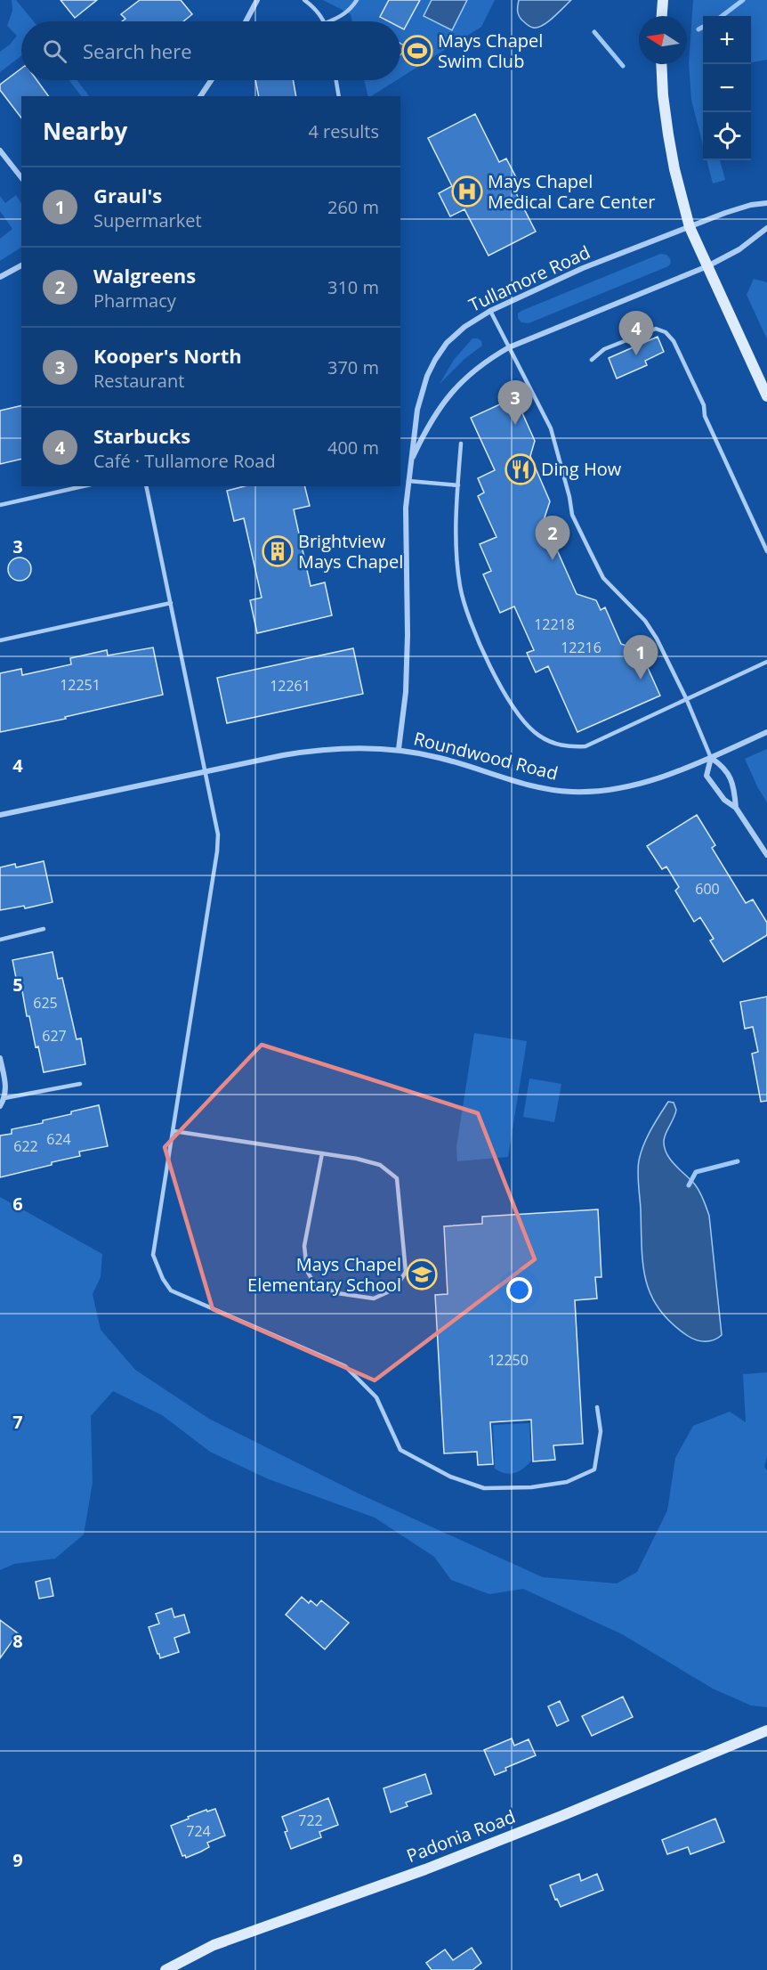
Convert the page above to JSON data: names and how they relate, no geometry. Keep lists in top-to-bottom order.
{
  "streets": {
    "main road": ["Padonia Road"],
    "street": ["Tullamore Road", "Roundwood Road"]
  },
  "crossings": [
    ["Tullamore Road", "Roundwood Road"]
  ],
  "places": {
    "sports": ["Mays Chapel Swim Club"],
    "hospital": ["Mays Chapel Medical Care Center"],
    "restaurant": ["Ding How"],
    "building": ["Brightview Mays Chapel"],
    "school or university": ["Mays Chapel Elementary School"]
  },
  "house_numbers": [
    "12218",
    "12216",
    "12251",
    "12261",
    "600",
    "625",
    "627",
    "624",
    "622",
    "12250",
    "722",
    "724"
  ],
  "north": "left",
  "page": {
    "map_buttons": ["+", "−"],
    "search": "Search here",
    "heading": ["Nearby", "4 results"],
    "list": [
      {
        "mark": "1",
        "name": "Graul's",
        "note": "Supermarket",
        "value": "260 m"
      },
      {
        "mark": "2",
        "name": "Walgreens",
        "note": "Pharmacy",
        "value": "310 m"
      },
      {
        "mark": "3",
        "name": "Kooper's North",
        "note": "Restaurant",
        "value": "370 m"
      },
      {
        "mark": "4",
        "name": "Starbucks",
        "note": "Café · Tullamore Road",
        "value": "400 m"
      }
    ],
    "pins": [
      "4",
      "3",
      "2",
      "1"
    ]
  },
  "grid": {
    "rows": [
      "3",
      "4",
      "5",
      "6",
      "7",
      "8",
      "9"
    ]
  }
}
